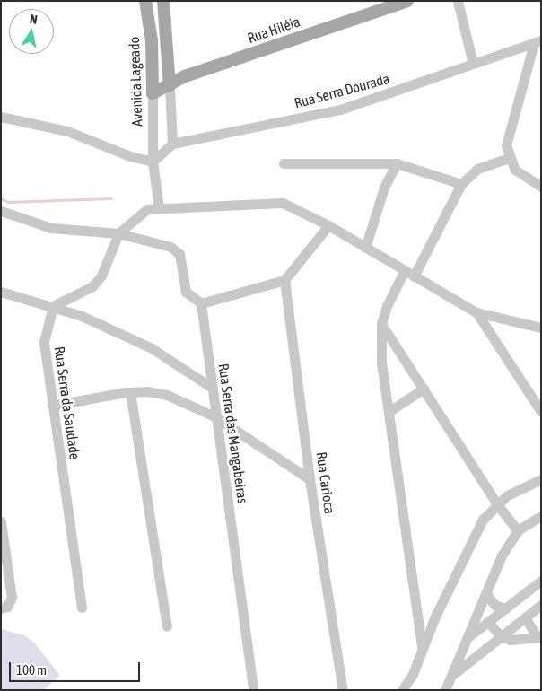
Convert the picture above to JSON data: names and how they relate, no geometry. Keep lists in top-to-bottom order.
{
  "streets": {
    "main road": ["Rua Hiléia", "Avenida Lageado"],
    "street": [
      "Rua Serra Dourada",
      "Rua Serra da Saudade",
      "Rua Serra das Mangabeiras",
      "Rua Carioca"
    ]
  },
  "crossings": [
    ["Rua Hiléia", "Avenida Lageado"]
  ],
  "scale_bar": "100 m",
  "north": "top"
}
